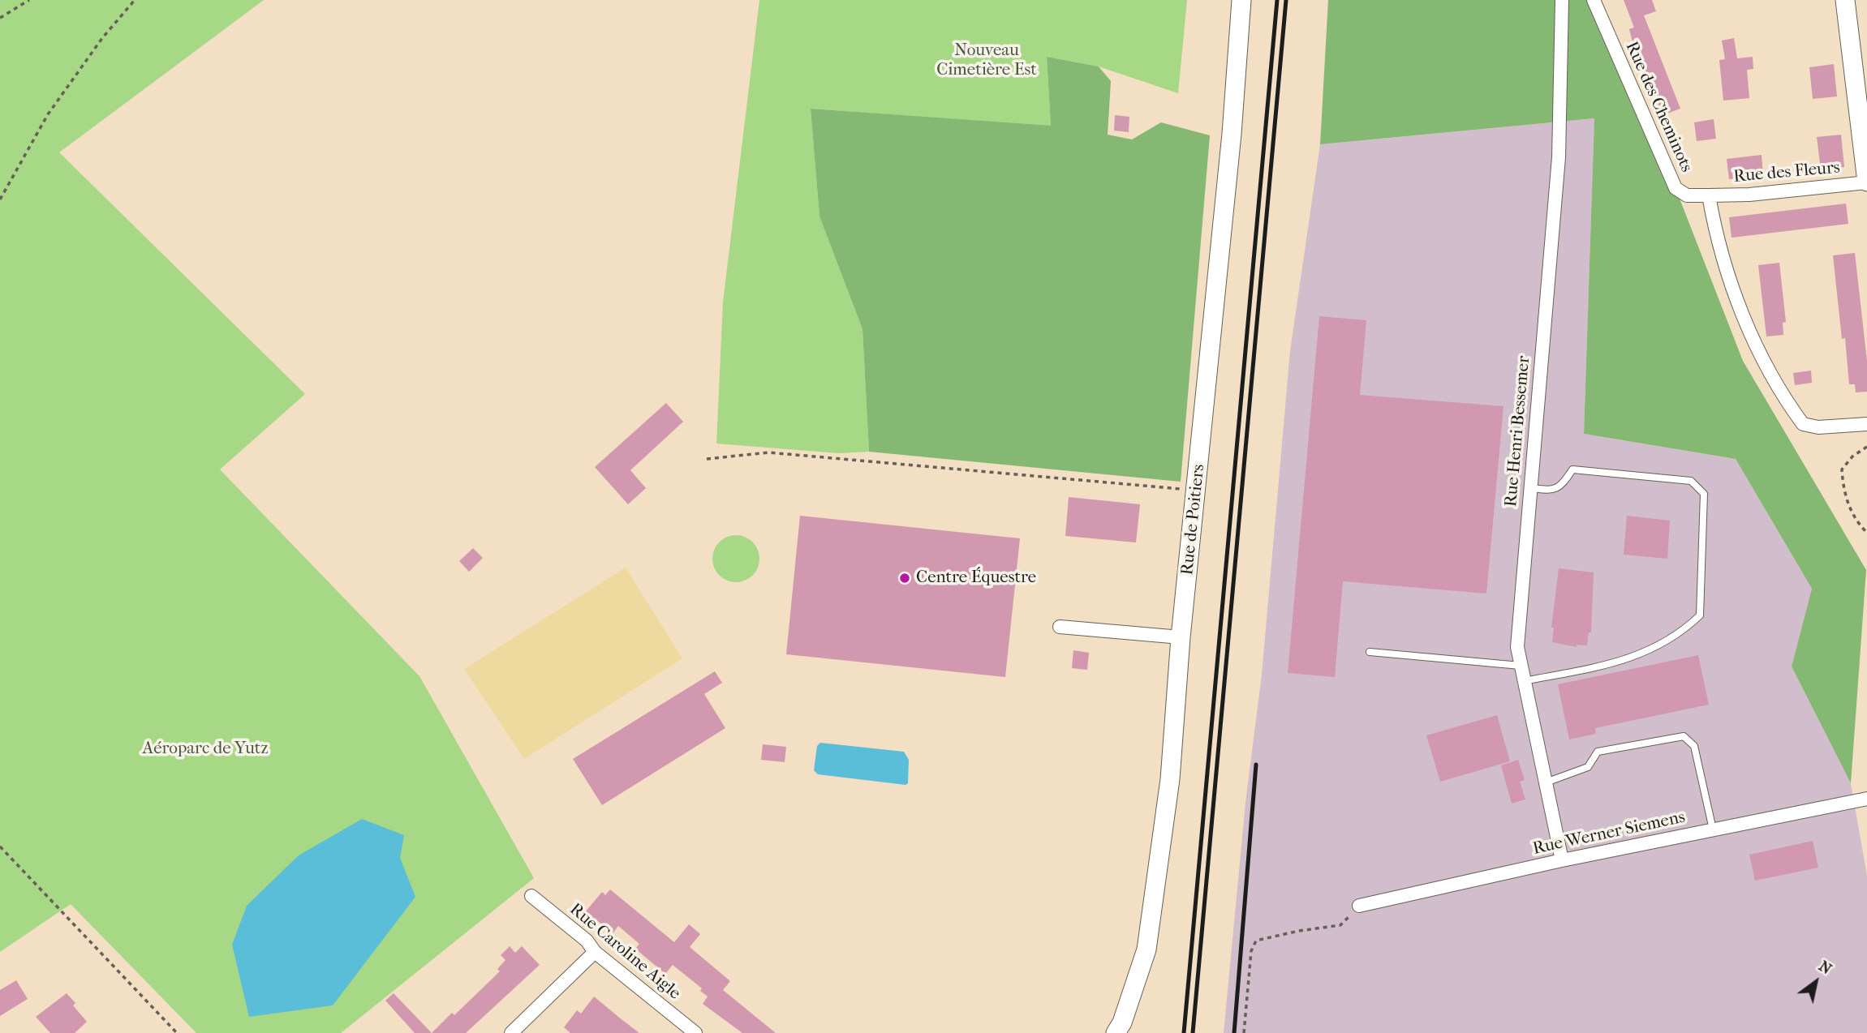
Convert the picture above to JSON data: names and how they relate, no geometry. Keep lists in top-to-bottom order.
{
  "streets": {
    "street": [
      "Rue des Cheminots",
      "Rue des Fleurs",
      "Rue Henri Bessemer",
      "Rue de Poitiers",
      "Rue Werner Siemens",
      "Rue Caroline Aigle"
    ]
  },
  "crossings": [
    ["Rue des Cheminots", "Rue des Fleurs"],
    ["Rue Henri Bessemer", "Rue Werner Siemens"]
  ],
  "parks": ["Nouveau Cimetière Est", "Aéroparc de Yutz"],
  "places": ["Centre Équestre"],
  "north": "top right"
}
